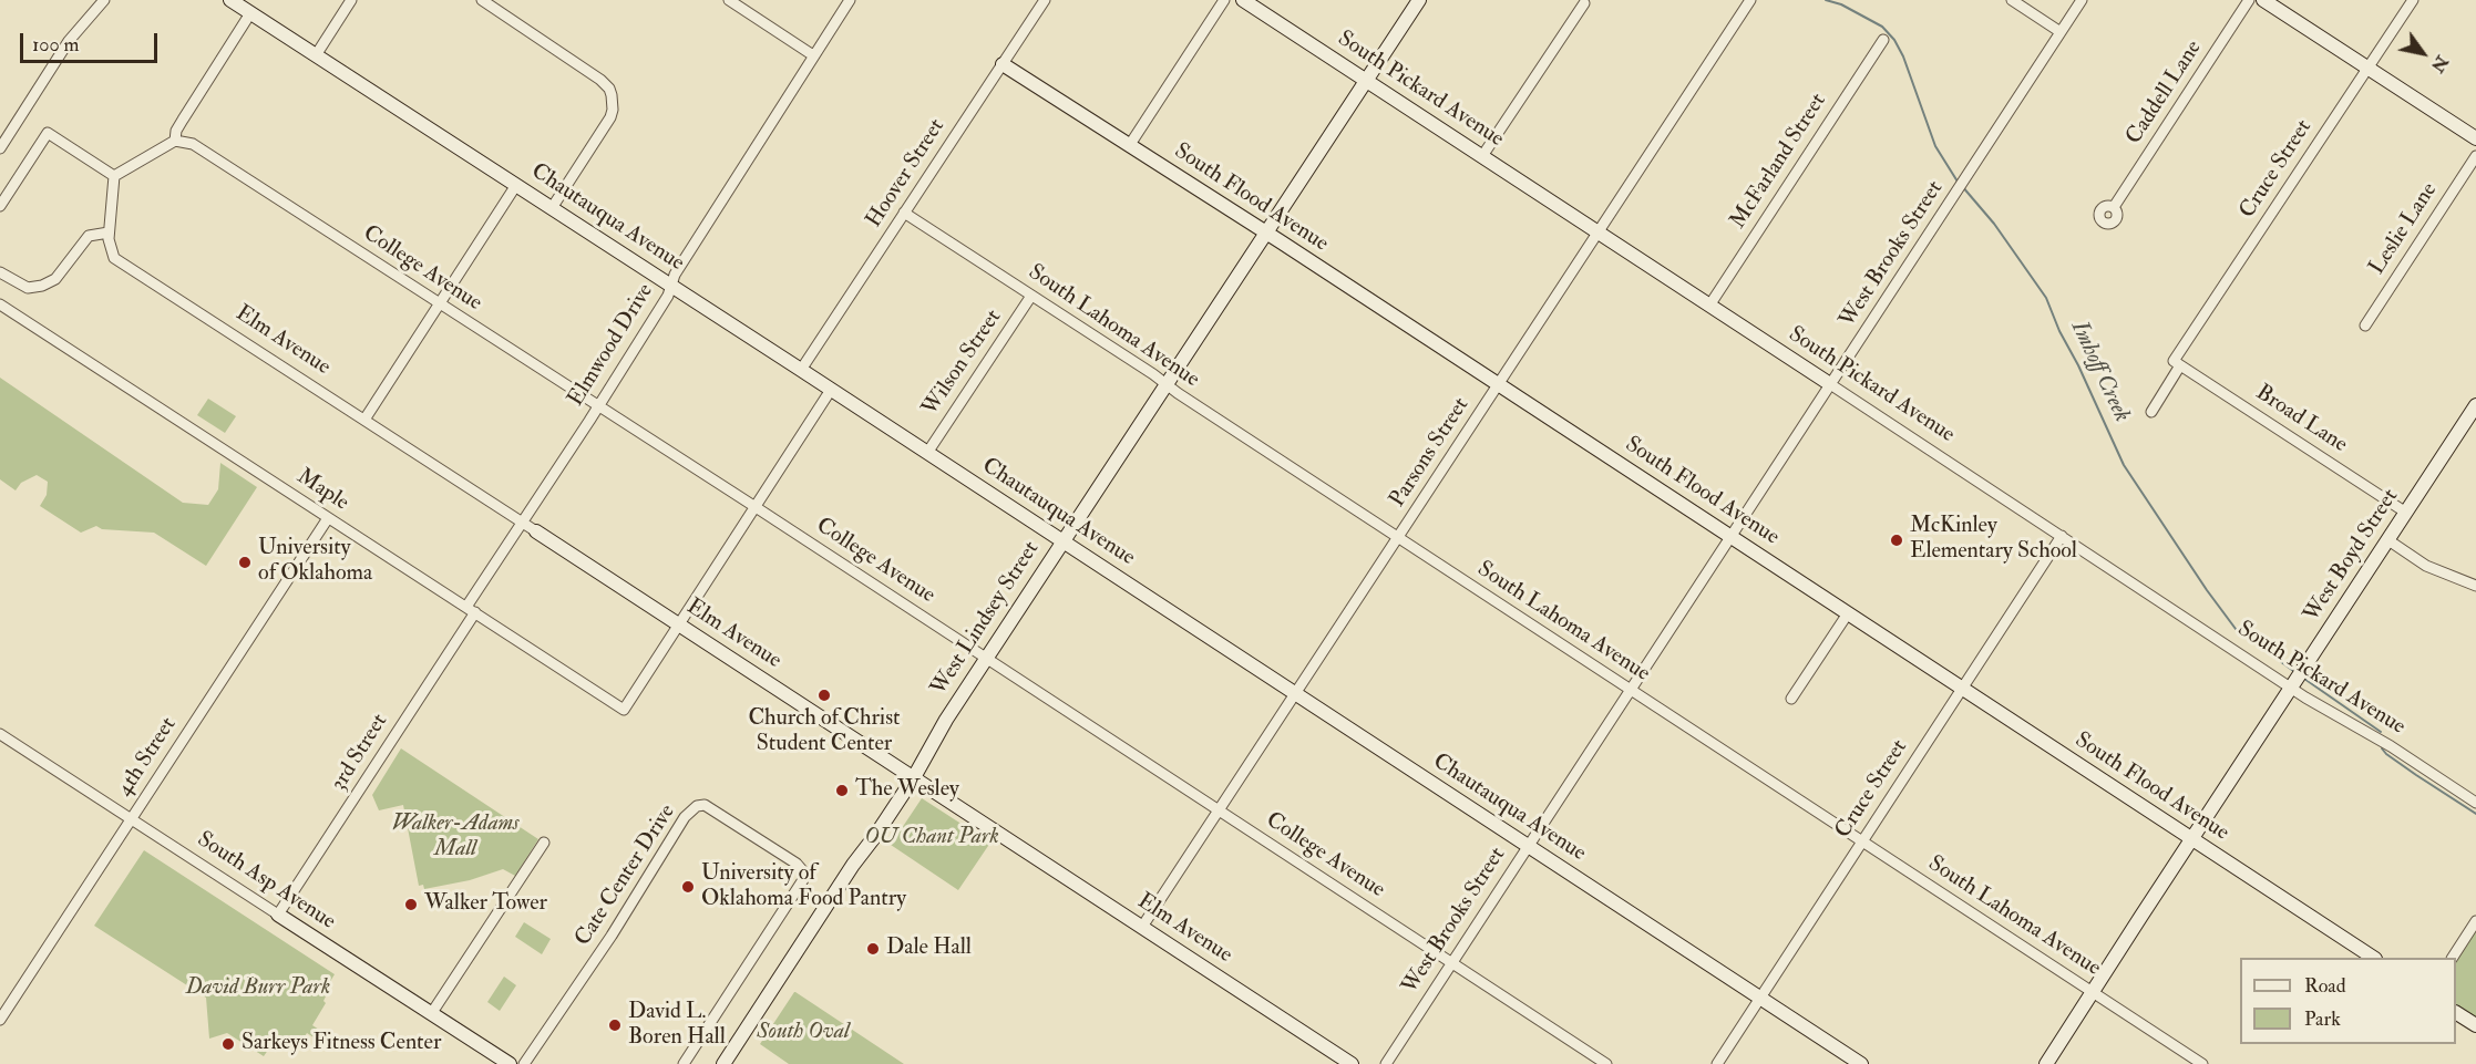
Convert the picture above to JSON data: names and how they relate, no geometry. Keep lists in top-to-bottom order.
{
  "streets": {
    "street": [
      "South Pickard Avenue",
      "Caddell Lane",
      "McFarland Street",
      "Cruce Street",
      "Hoover Street",
      "South Flood Avenue",
      "Chautauqua Avenue",
      "Leslie Lane",
      "West Brooks Street",
      "College Avenue",
      "South Lahoma Avenue",
      "Elm Avenue",
      "Elmwood Drive",
      "Wilson Street",
      "Broad Lane",
      "Parsons Street",
      "Maple",
      "West Boyd Street",
      "West Lindsey Street",
      "3rd Street",
      "4th Street",
      "Cate Center Drive",
      "South Asp Avenue"
    ]
  },
  "crossings": [
    ["South Pickard Avenue", "McFarland Street"],
    ["South Pickard Avenue", "Cruce Street"],
    ["South Pickard Avenue", "West Brooks Street"],
    ["South Pickard Avenue", "Parsons Street"],
    ["South Pickard Avenue", "West Boyd Street"],
    ["South Pickard Avenue", "West Lindsey Street"],
    ["Cruce Street", "South Flood Avenue"],
    ["Cruce Street", "Chautauqua Avenue"],
    ["Cruce Street", "South Lahoma Avenue"],
    ["Cruce Street", "Broad Lane"],
    ["Hoover Street", "South Flood Avenue"],
    ["Hoover Street", "Chautauqua Avenue"],
    ["Hoover Street", "South Lahoma Avenue"],
    ["South Flood Avenue", "West Brooks Street"],
    ["South Flood Avenue", "Parsons Street"],
    ["South Flood Avenue", "West Boyd Street"],
    ["South Flood Avenue", "West Lindsey Street"],
    ["Chautauqua Avenue", "West Brooks Street"],
    ["Chautauqua Avenue", "Elmwood Drive"],
    ["Chautauqua Avenue", "Wilson Street"],
    ["Chautauqua Avenue", "Parsons Street"],
    ["Chautauqua Avenue", "West Lindsey Street"],
    ["West Brooks Street", "College Avenue"],
    ["West Brooks Street", "South Lahoma Avenue"],
    ["College Avenue", "Elmwood Drive"],
    ["College Avenue", "Parsons Street"],
    ["College Avenue", "West Lindsey Street"],
    ["South Lahoma Avenue", "Wilson Street"],
    ["South Lahoma Avenue", "Parsons Street"],
    ["South Lahoma Avenue", "West Boyd Street"],
    ["South Lahoma Avenue", "West Lindsey Street"],
    ["Elm Avenue", "Elmwood Drive"],
    ["Elm Avenue", "Parsons Street"],
    ["Elm Avenue", "Maple"],
    ["Elm Avenue", "West Lindsey Street"],
    ["Elmwood Drive", "3rd Street"],
    ["Broad Lane", "West Boyd Street"],
    ["Maple", "3rd Street"],
    ["Maple", "4th Street"],
    ["3rd Street", "South Asp Avenue"],
    ["4th Street", "South Asp Avenue"]
  ],
  "water": ["Imhoff Creek"],
  "parks": [
    "Walker-Adams Mall",
    "OU Chant Park",
    "David Burr Park",
    "South Oval"
  ],
  "places": [
    "McKinley Elementary School",
    "University of Oklahoma",
    "Church of Christ Student Center",
    "The Wesley",
    "University of Oklahoma Food Pantry",
    "Walker Tower",
    "Dale Hall",
    "David L. Boren Hall",
    "Sarkeys Fitness Center"
  ],
  "legend": ["Road", "Park"],
  "scale_bar": "100 m",
  "north": "bottom right"
}
